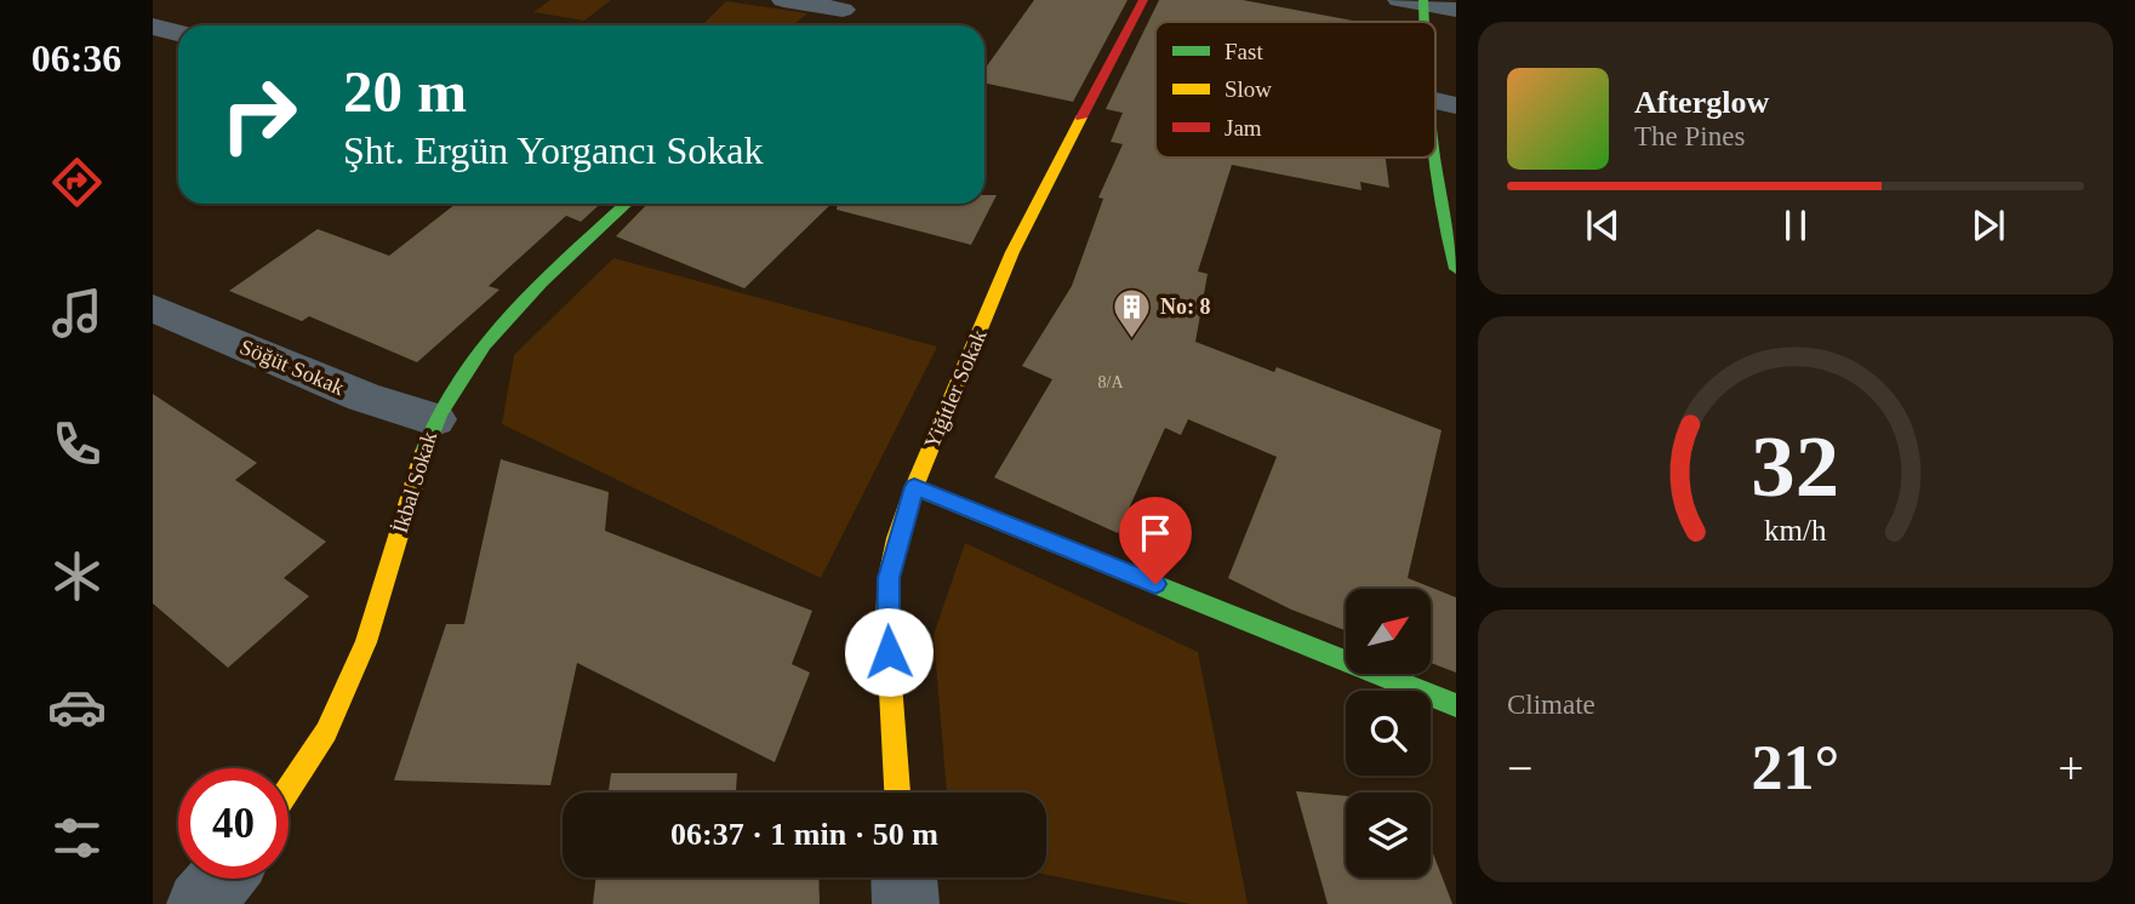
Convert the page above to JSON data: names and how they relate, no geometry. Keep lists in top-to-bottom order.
{
  "streets": {
    "street": ["Söğüt Sokak", "Yiğitler Sokak", "İkbal Sokak"]
  },
  "crossings": [
    ["Söğüt Sokak", "İkbal Sokak"]
  ],
  "places": {
    "building": ["No: 8"]
  },
  "house_numbers": ["8/A"],
  "legend": ["Fast", "Slow", "Jam"],
  "north": "top right",
  "page": {
    "tabs": "06:36",
    "turn": ["20 m", "Şht. Ergün Yorgancı Sokak"],
    "song": ["Afterglow", "The Pines"],
    "tile": "Climate",
    "heat": ["−", "21°", "+"],
    "limit": "40",
    "trip": "06:37 · 1 min · 50 m",
    "gauge": ["32", "km/h"]
  }
}
